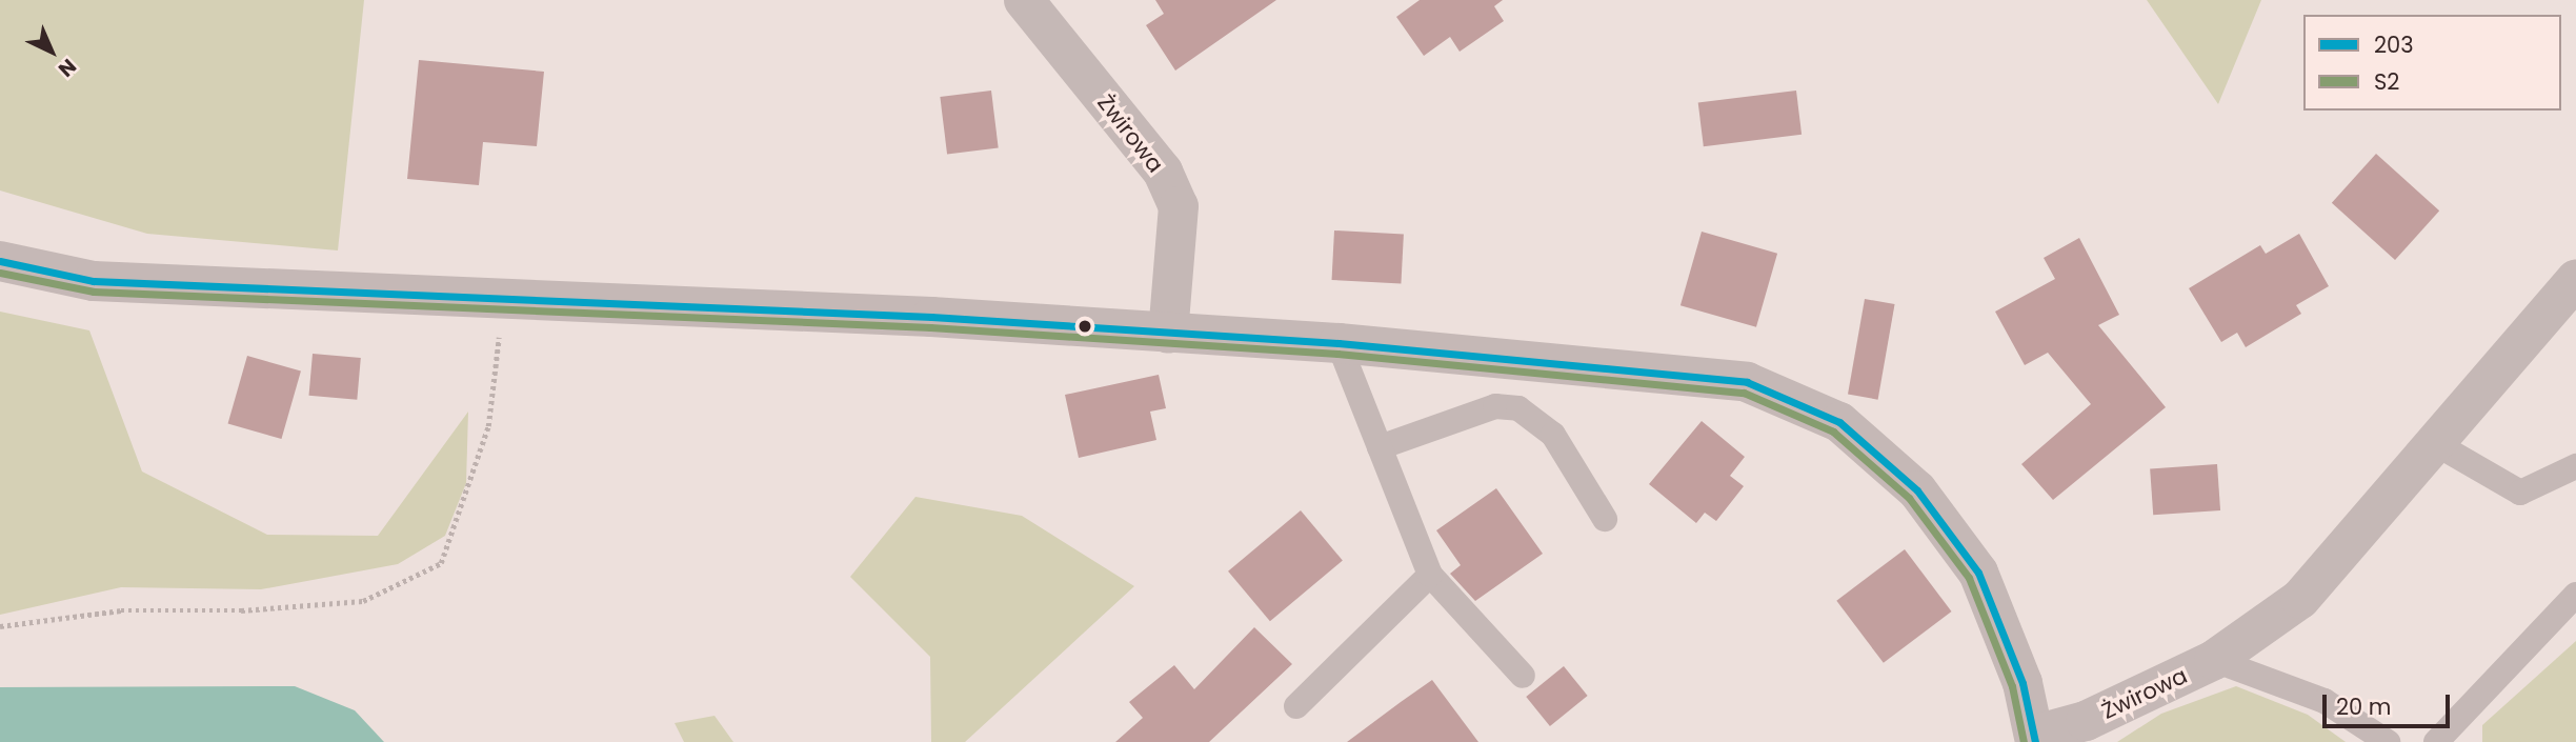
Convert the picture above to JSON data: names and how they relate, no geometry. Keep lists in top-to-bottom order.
{
  "streets": {
    "street": ["Żwirowa"]
  },
  "lines": ["transit line 203", "transit line S2"],
  "legend": ["203", "S2"],
  "scale_bar": "20 m",
  "north": "bottom right"
}
